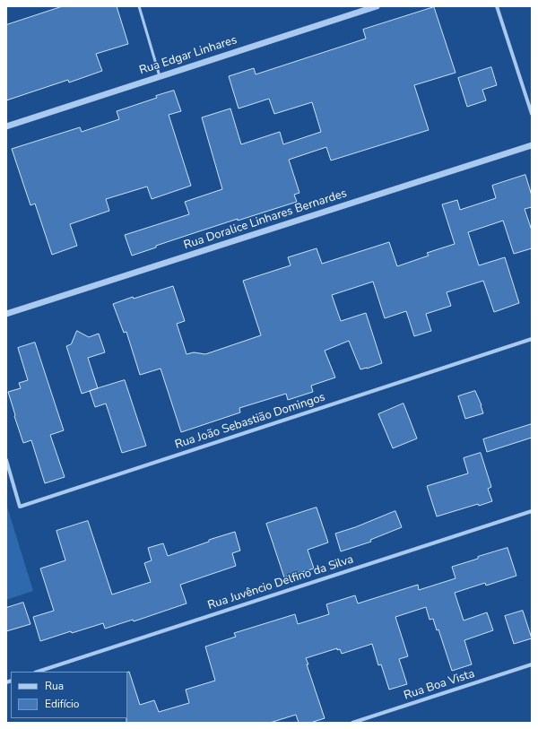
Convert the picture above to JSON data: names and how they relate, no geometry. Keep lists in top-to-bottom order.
{
  "streets": {
    "street": [
      "Rua Edgar Linhares",
      "Rua Doralice Linhares Bernardes",
      "Rua João Sebastião Domingos",
      "Rua Juvêncio Delfino da Silva",
      "Rua Boa Vista"
    ]
  },
  "legend": ["Rua", "Edifício"]
}
